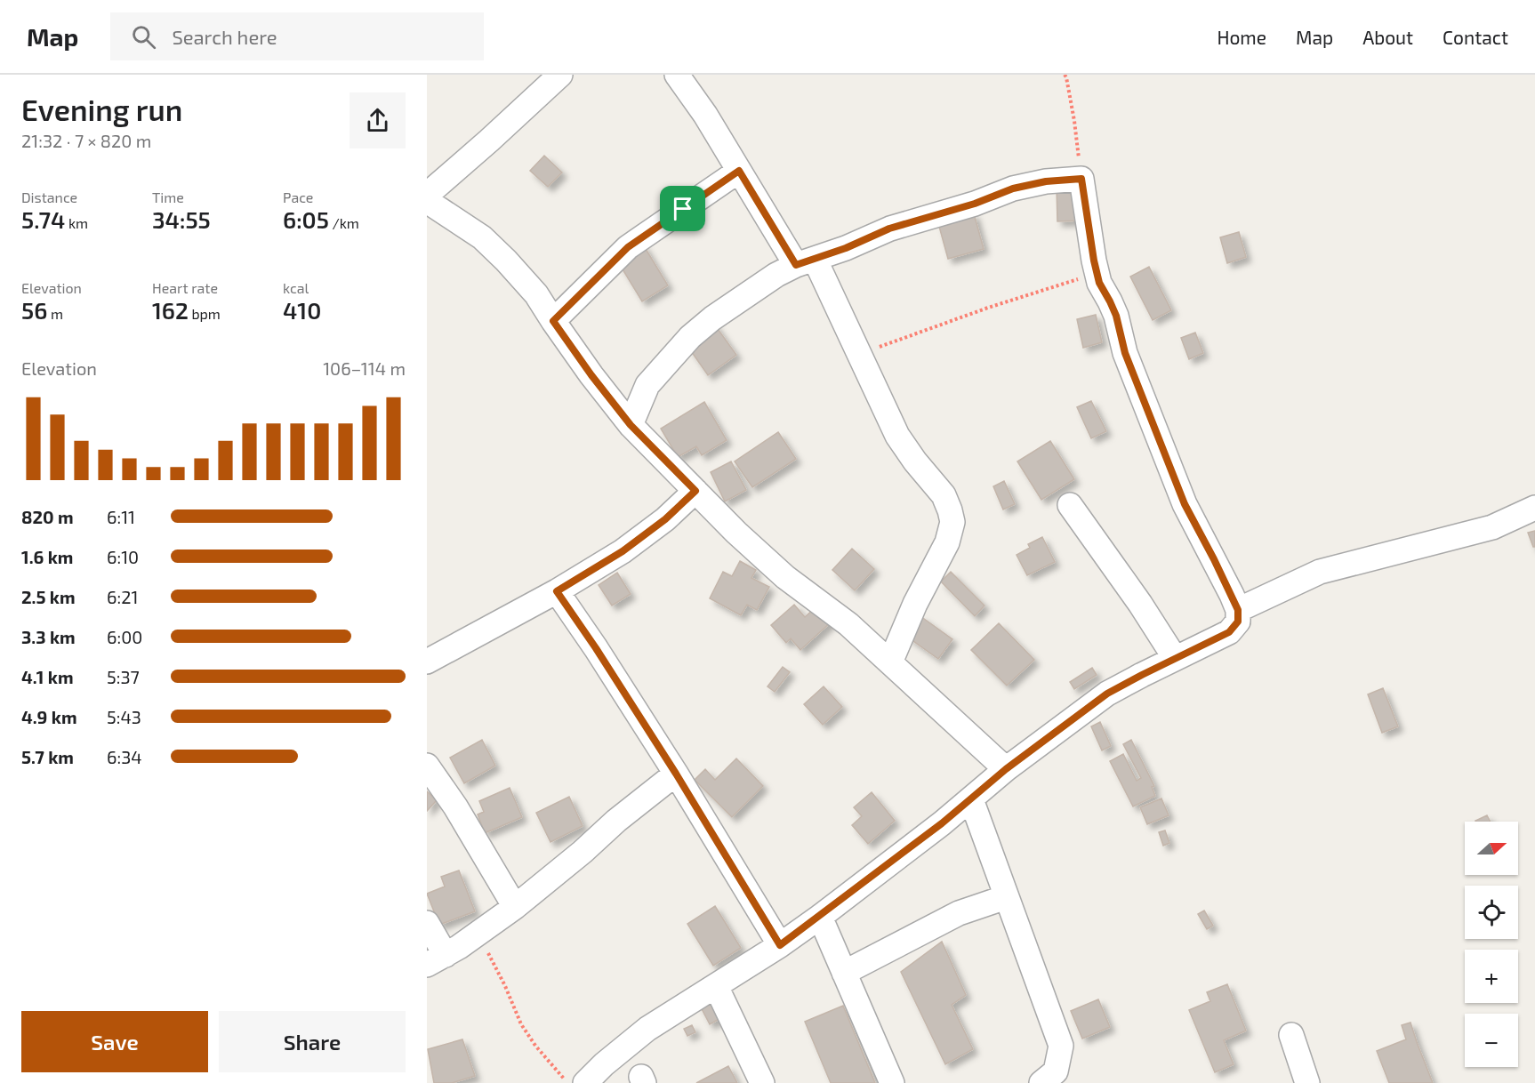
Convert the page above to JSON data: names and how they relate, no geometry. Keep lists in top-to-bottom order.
{
  "north": "right",
  "page": {
    "header": "Map",
    "search": "Search here",
    "nav": [
      "Home",
      "Map",
      "About",
      "Contact"
    ],
    "heading": ["Evening run", "21:32 · 7 × 820 m"],
    "stats": [
      ["Distance", "5.74 km"],
      ["Time", "34:55"],
      ["Pace", "6:05 /km"],
      ["Elevation", "56 m"],
      ["Heart rate", "162 bpm"],
      ["kcal", "410"]
    ],
    "chart": ["Elevation", "106–114 m"],
    "list": [
      {
        "name": "820 m",
        "note": "6:11"
      },
      {
        "name": "1.6 km",
        "note": "6:10"
      },
      {
        "name": "2.5 km",
        "note": "6:21"
      },
      {
        "name": "3.3 km",
        "note": "6:00"
      },
      {
        "name": "4.1 km",
        "note": "5:37"
      },
      {
        "name": "4.9 km",
        "note": "5:43"
      },
      {
        "name": "5.7 km",
        "note": "6:34"
      }
    ],
    "map_buttons": ["+", "−"],
    "buttons": ["Save", "Share"]
  }
}
